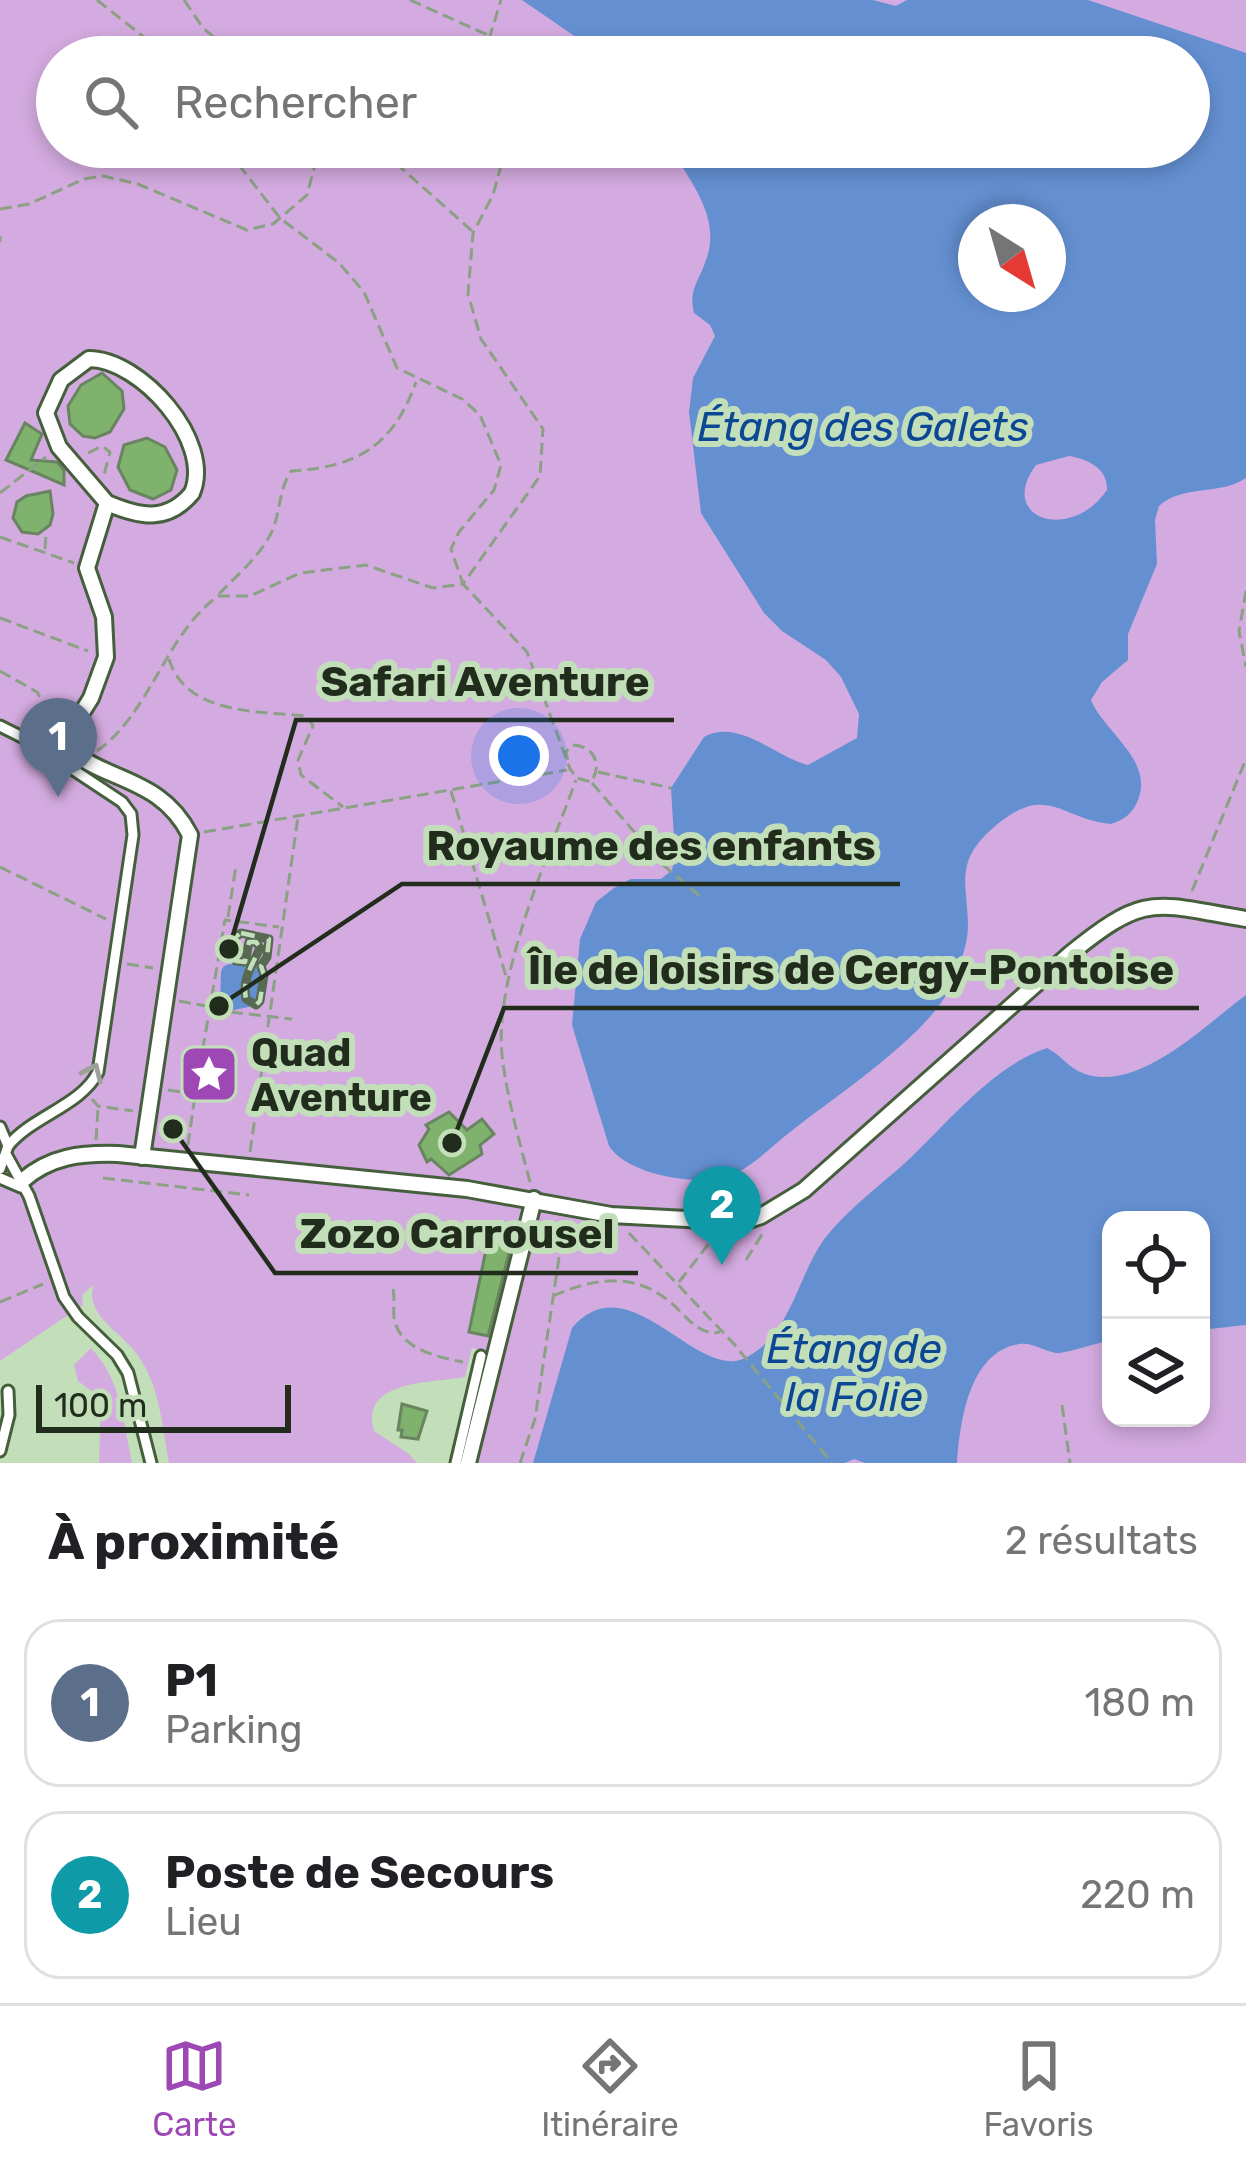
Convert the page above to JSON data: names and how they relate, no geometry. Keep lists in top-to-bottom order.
{
  "water": ["Étang des Galets", "Étang de la Folie"],
  "places": {
    "other": [
      "Safari Aventure",
      "Royaume des enfants",
      "Zozo Carrousel",
      "Île de loisirs de Cergy-Pontoise"
    ],
    "place": ["Quad Aventure"]
  },
  "scale_bar": "100 m",
  "north": "bottom right",
  "page": {
    "search": "Rechercher",
    "pins": ["1", "2"],
    "scale": "100 m",
    "heading": ["À proximité", "2 résultats"],
    "list": [
      {
        "mark": "1",
        "name": "P1",
        "note": "Parking",
        "value": "180 m"
      },
      {
        "mark": "2",
        "name": "Poste de Secours",
        "note": "Lieu",
        "value": "220 m"
      }
    ],
    "nav": ["Carte", "Itinéraire", "Favoris"]
  }
}
